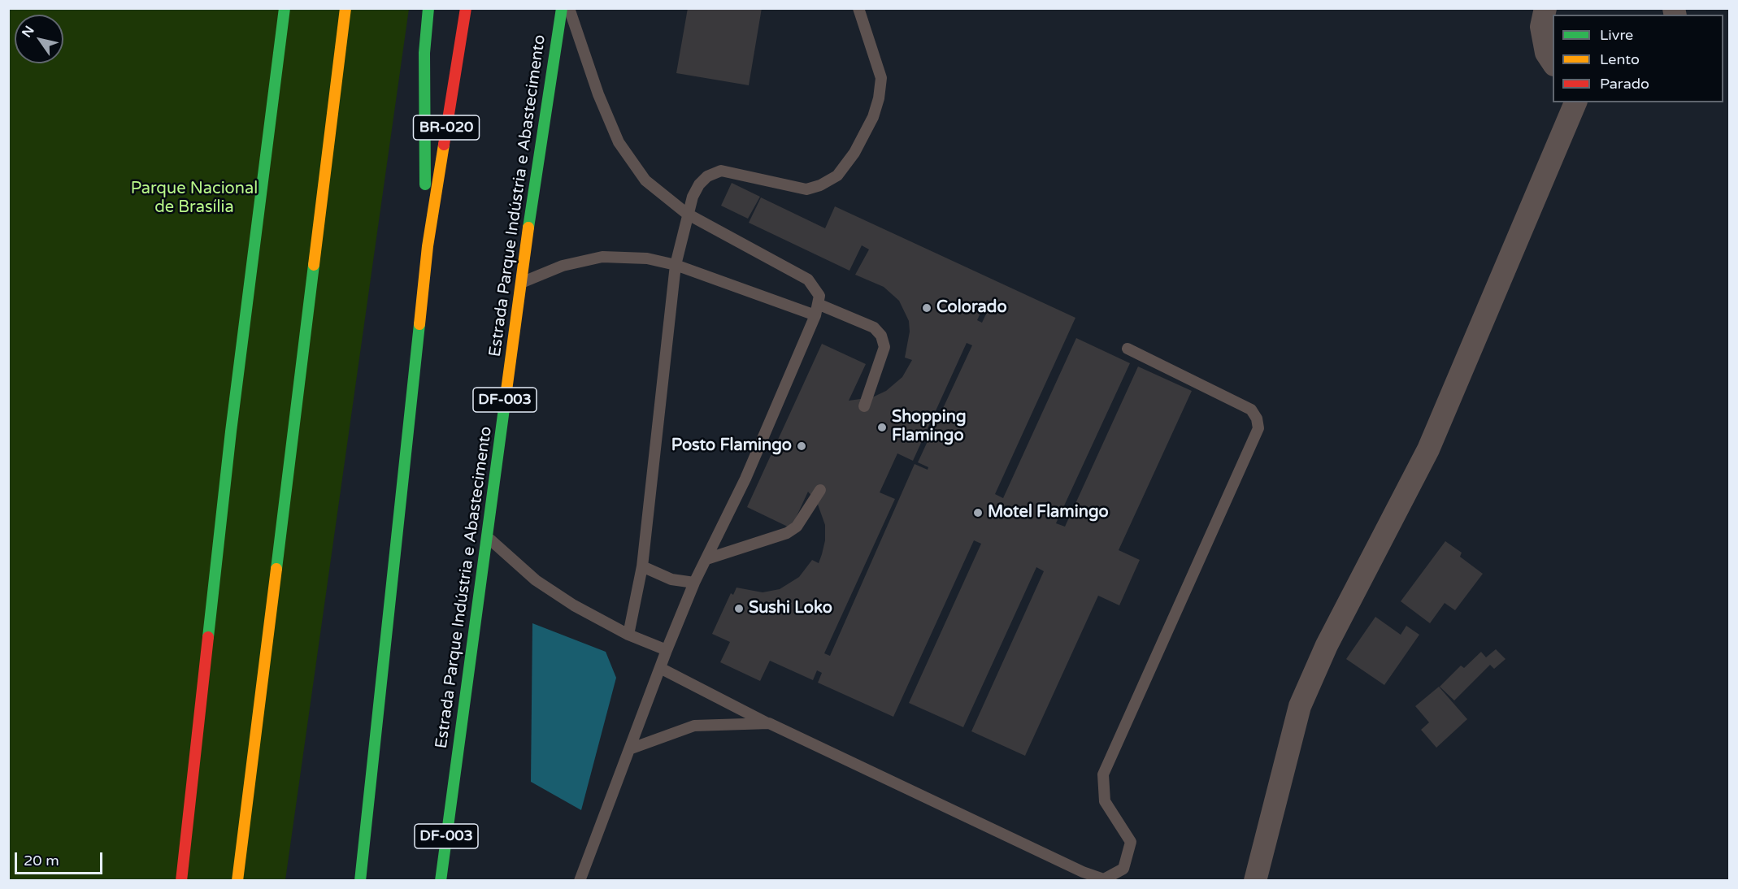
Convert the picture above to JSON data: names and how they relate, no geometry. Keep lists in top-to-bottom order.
{
  "streets": {
    "main road": ["BR-020", "Estrada Parque Indústria e Abastecimento", "DF-003"]
  },
  "parks": ["Parque Nacional de Brasília"],
  "places": [
    "Colorado",
    "Shopping Flamingo",
    "Posto Flamingo",
    "Motel Flamingo",
    "Sushi Loko"
  ],
  "legend": ["Livre", "Lento", "Parado"],
  "scale_bar": "20 m",
  "north": "top left"
}
